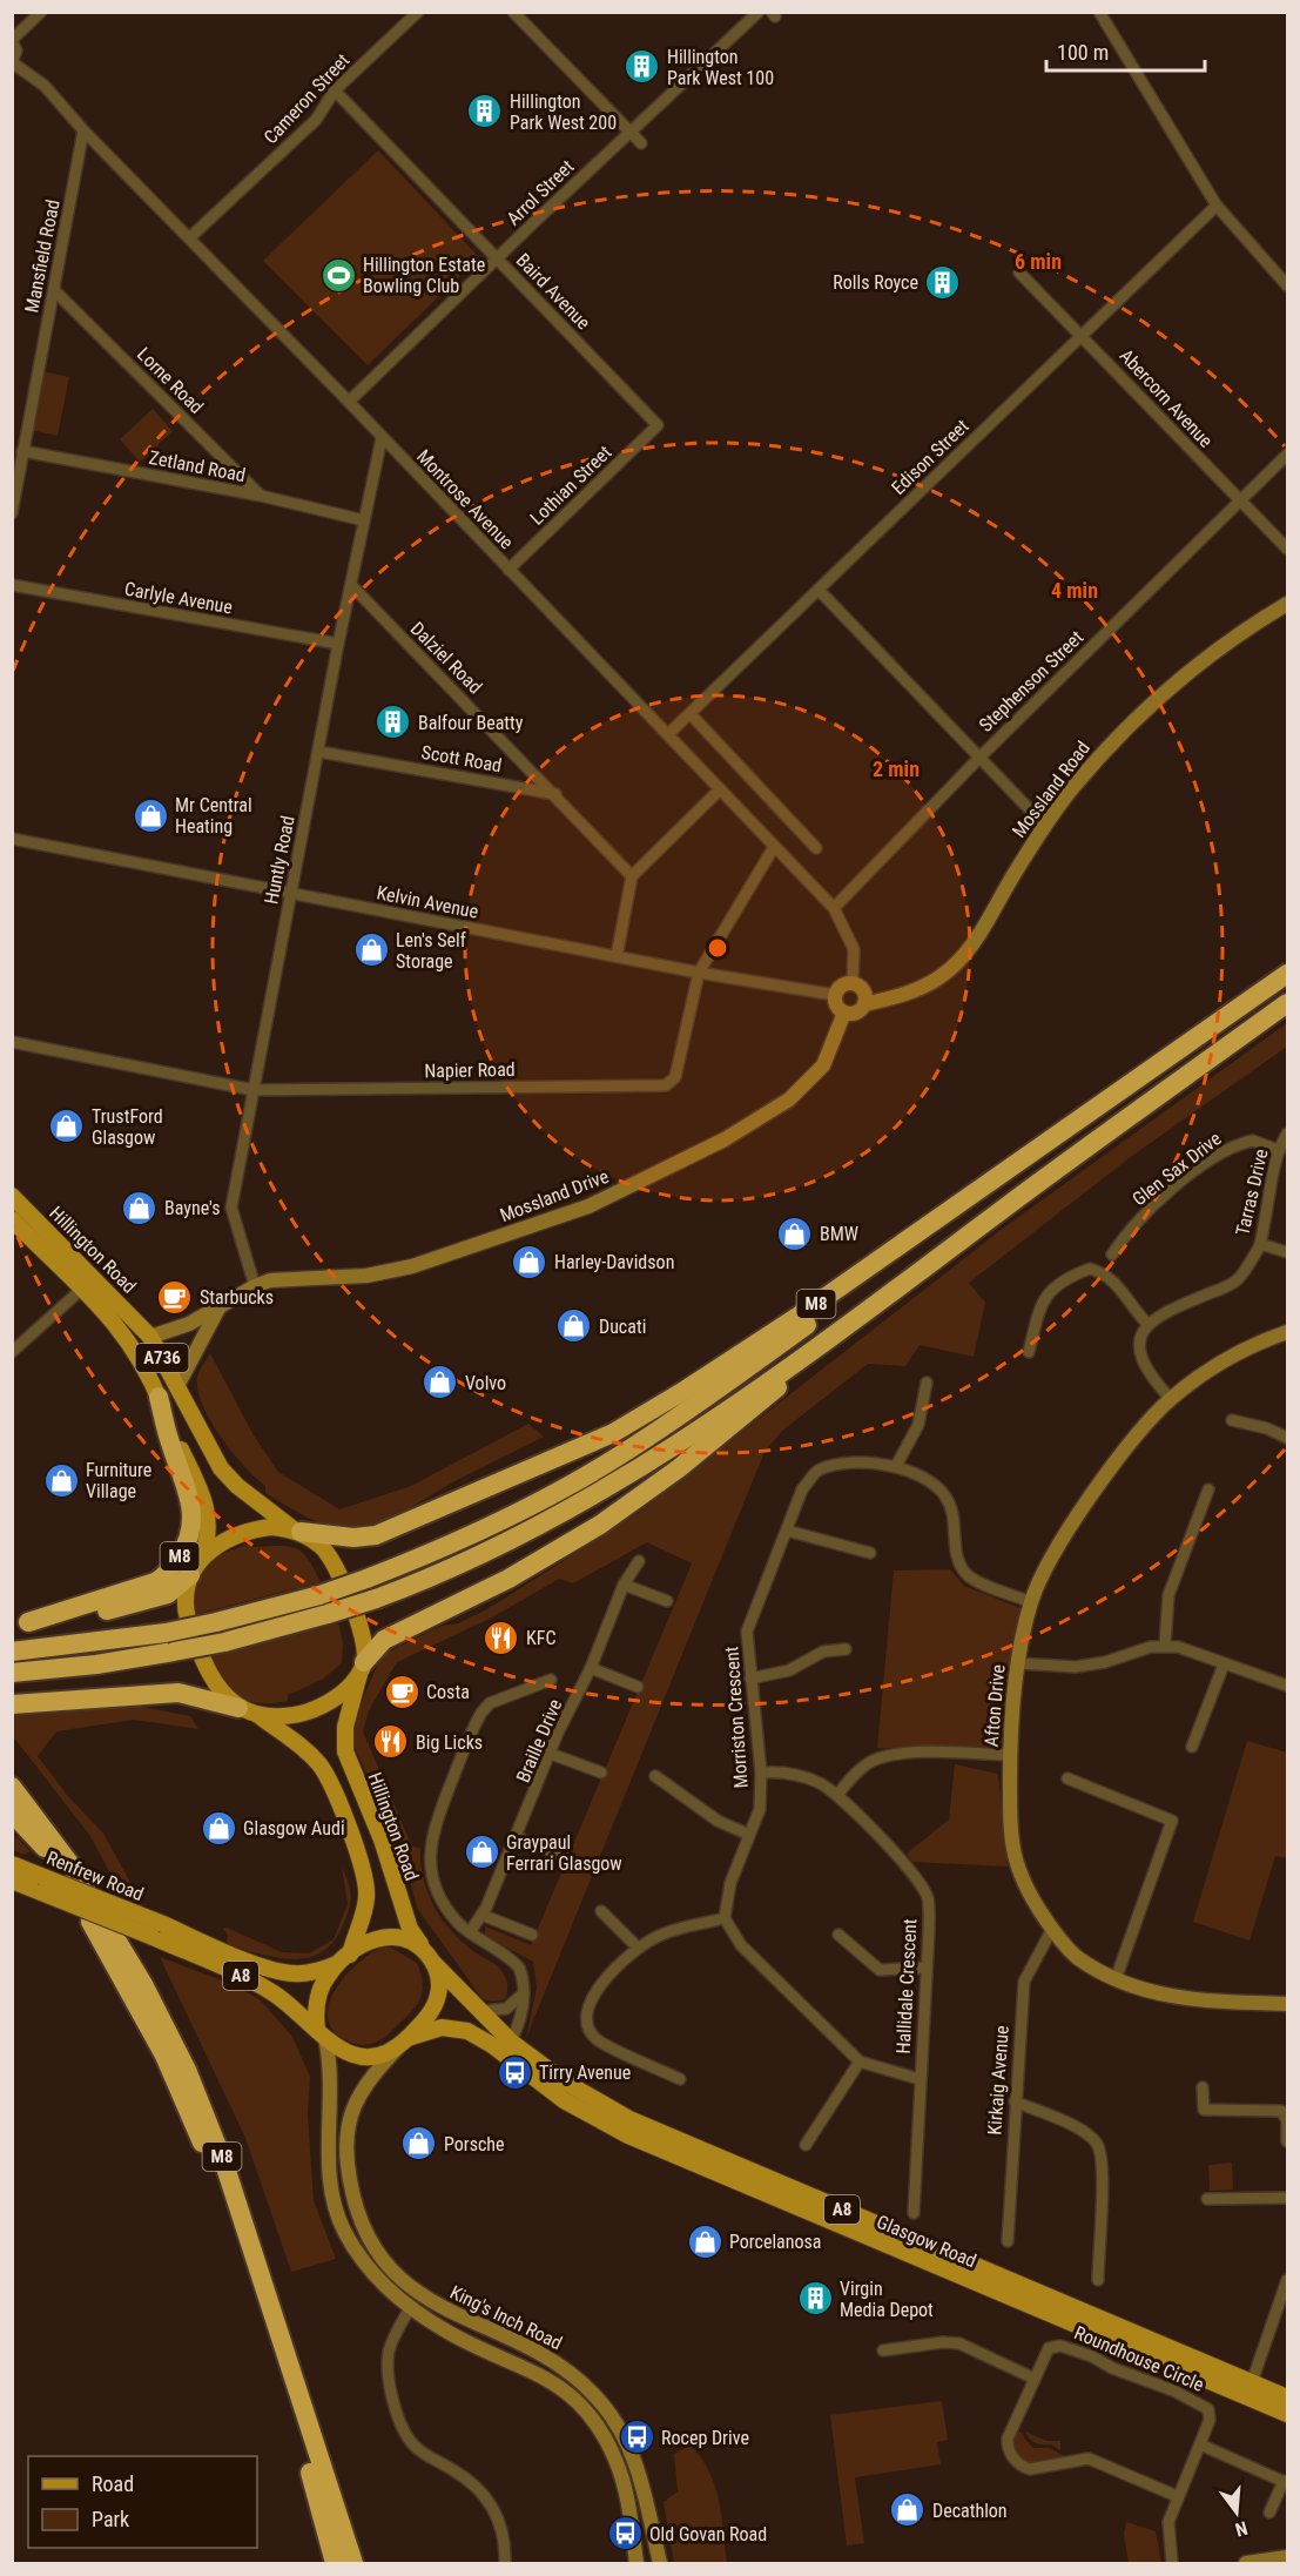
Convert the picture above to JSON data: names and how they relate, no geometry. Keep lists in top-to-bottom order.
{
  "streets": {
    "highway": ["M8"],
    "main road": [
      "Hillington Road",
      "A736",
      "Renfrew Road",
      "A8",
      "Glasgow Road"
    ],
    "street": [
      "Cameron Street",
      "Arrol Street",
      "Mansfield Road",
      "Baird Avenue",
      "Lorne Road",
      "Abercorn Avenue",
      "Edison Street",
      "Zetland Road",
      "Lothian Street",
      "Montrose Avenue",
      "Carlyle Avenue",
      "Dalziel Road",
      "Stephenson Street",
      "Scott Road",
      "Mossland Road",
      "Huntly Road",
      "Kelvin Avenue",
      "Napier Road",
      "Glen Sax Drive",
      "Tarras Drive",
      "Mossland Drive",
      "Afton Drive",
      "Morriston Crescent",
      "Braille Drive",
      "Hallidale Crescent",
      "Kirkaig Avenue",
      "King's Inch Road",
      "Roundhouse Circle"
    ]
  },
  "crossings": [
    ["Cameron Street", "Baird Avenue"],
    ["Cameron Street", "Montrose Avenue"],
    ["Arrol Street", "Baird Avenue"],
    ["Arrol Street", "Montrose Avenue"],
    ["Mansfield Road", "Lorne Road"],
    ["Mansfield Road", "Zetland Road"],
    ["Mansfield Road", "Montrose Avenue"],
    ["Baird Avenue", "Lothian Street"],
    ["Lorne Road", "Zetland Road"],
    ["Abercorn Avenue", "Edison Street"],
    ["Abercorn Avenue", "Stephenson Street"],
    ["Edison Street", "Montrose Avenue"],
    ["Zetland Road", "Huntly Road"],
    ["Lothian Street", "Montrose Avenue"],
    ["Montrose Avenue", "Stephenson Street"],
    ["Montrose Avenue", "Mossland Road"],
    ["Montrose Avenue", "Huntly Road"],
    ["Montrose Avenue", "Kelvin Avenue"],
    ["Montrose Avenue", "Napier Road"],
    ["Montrose Avenue", "Mossland Drive"],
    ["Carlyle Avenue", "Huntly Road"],
    ["Dalziel Road", "Scott Road"],
    ["Dalziel Road", "Huntly Road"],
    ["Scott Road", "Huntly Road"],
    ["Mossland Road", "Kelvin Avenue"],
    ["Mossland Road", "Mossland Drive"],
    ["Huntly Road", "Kelvin Avenue"],
    ["Huntly Road", "Napier Road"],
    ["Huntly Road", "Mossland Drive"],
    ["Kelvin Avenue", "Napier Road"],
    ["Kelvin Avenue", "Mossland Drive"],
    ["Glen Sax Drive", "Tarras Drive"],
    ["Mossland Drive", "Hillington Road"],
    ["Hillington Road", "M8"],
    ["Hillington Road", "A736"],
    ["Hillington Road", "Renfrew Road"],
    ["Hillington Road", "Glasgow Road"],
    ["Hillington Road", "King's Inch Road"],
    ["M8", "A736"],
    ["A736", "Renfrew Road"],
    ["A736", "Glasgow Road"],
    ["A736", "King's Inch Road"],
    ["Afton Drive", "Morriston Crescent"],
    ["Afton Drive", "Kirkaig Avenue"],
    ["Morriston Crescent", "Hallidale Crescent"],
    ["Renfrew Road", "Glasgow Road"],
    ["Renfrew Road", "King's Inch Road"],
    ["Glasgow Road", "King's Inch Road"]
  ],
  "places": {
    "building": [
      "Hillington Park West 100",
      "Hillington Park West 200",
      "Rolls Royce",
      "Balfour Beatty",
      "Virgin Media Depot"
    ],
    "sports": ["Hillington Estate Bowling Club"],
    "shop": [
      "Mr Central Heating",
      "Len's Self Storage",
      "TrustFord Glasgow",
      "Bayne's",
      "BMW",
      "Harley-Davidson",
      "Ducati",
      "Volvo",
      "Furniture Village",
      "Glasgow Audi",
      "Graypaul Ferrari Glasgow",
      "Porsche",
      "Porcelanosa",
      "Decathlon"
    ],
    "cafe": ["Starbucks", "Costa"],
    "restaurant": ["KFC", "Big Licks"],
    "bus stop": ["Tirry Avenue", "Rocep Drive", "Old Govan Road"]
  },
  "legend": ["Road", "Park"],
  "scale_bar": "100 m",
  "north": "bottom",
  "rings": ["6 min", "4 min", "2 min"]
}
